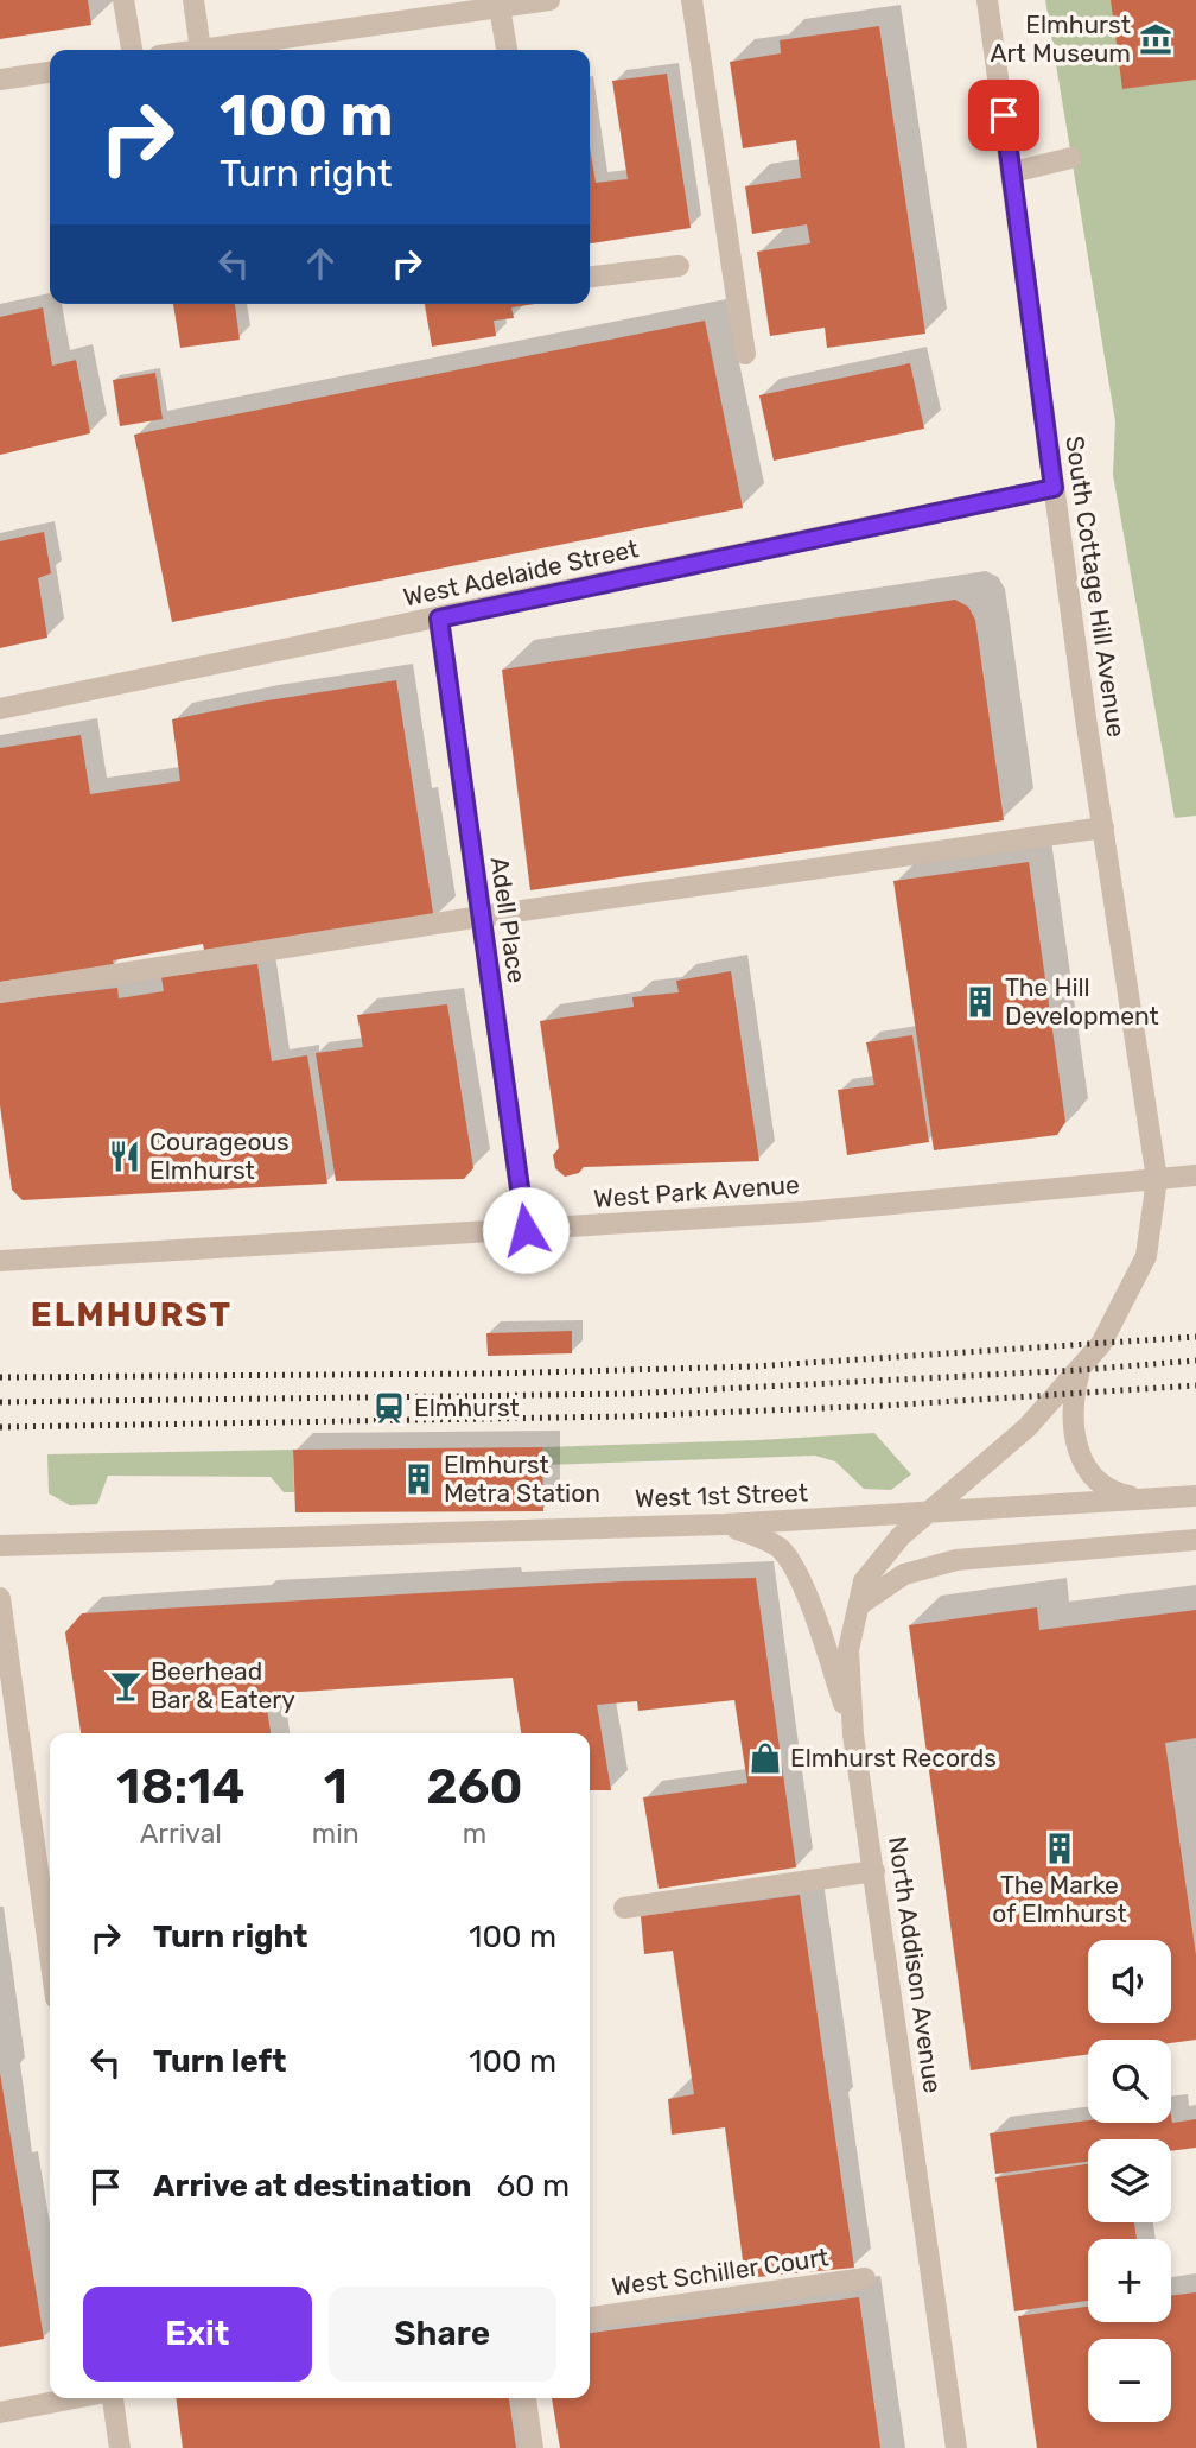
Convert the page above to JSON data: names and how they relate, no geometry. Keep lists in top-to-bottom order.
{
  "streets": {
    "street": [
      "West Adelaide Street",
      "South Cottage Hill Avenue",
      "Adell Place",
      "West Park Avenue",
      "West 1st Street",
      "North Addison Avenue",
      "West Schiller Court"
    ]
  },
  "crossings": [
    ["West Adelaide Street", "South Cottage Hill Avenue"],
    ["West Adelaide Street", "Adell Place"],
    ["South Cottage Hill Avenue", "West Park Avenue"],
    ["South Cottage Hill Avenue", "North Addison Avenue"],
    ["Adell Place", "West Park Avenue"],
    ["West 1st Street", "North Addison Avenue"]
  ],
  "districts": ["ELMHURST"],
  "places": {
    "museum": ["Elmhurst Art Museum"],
    "building": ["The Hill Development", "Elmhurst Metra Station", "The Marke of Elmhurst"],
    "restaurant": ["Courageous Elmhurst"],
    "station": ["Elmhurst"],
    "bar": ["Beerhead Bar & Eatery"],
    "shop": ["Elmhurst Records"]
  },
  "page": {
    "turn": ["100 m", "Turn right"],
    "eta": [
      "18:14",
      "Arrival",
      "1",
      "min",
      "260",
      "m"
    ],
    "list": [
      {
        "name": "Turn right",
        "value": "100 m"
      },
      {
        "name": "Turn left",
        "value": "100 m"
      },
      {
        "name": "Arrive at destination",
        "value": "60 m"
      }
    ],
    "map_buttons": ["+", "−"],
    "buttons": ["Exit", "Share"]
  }
}
